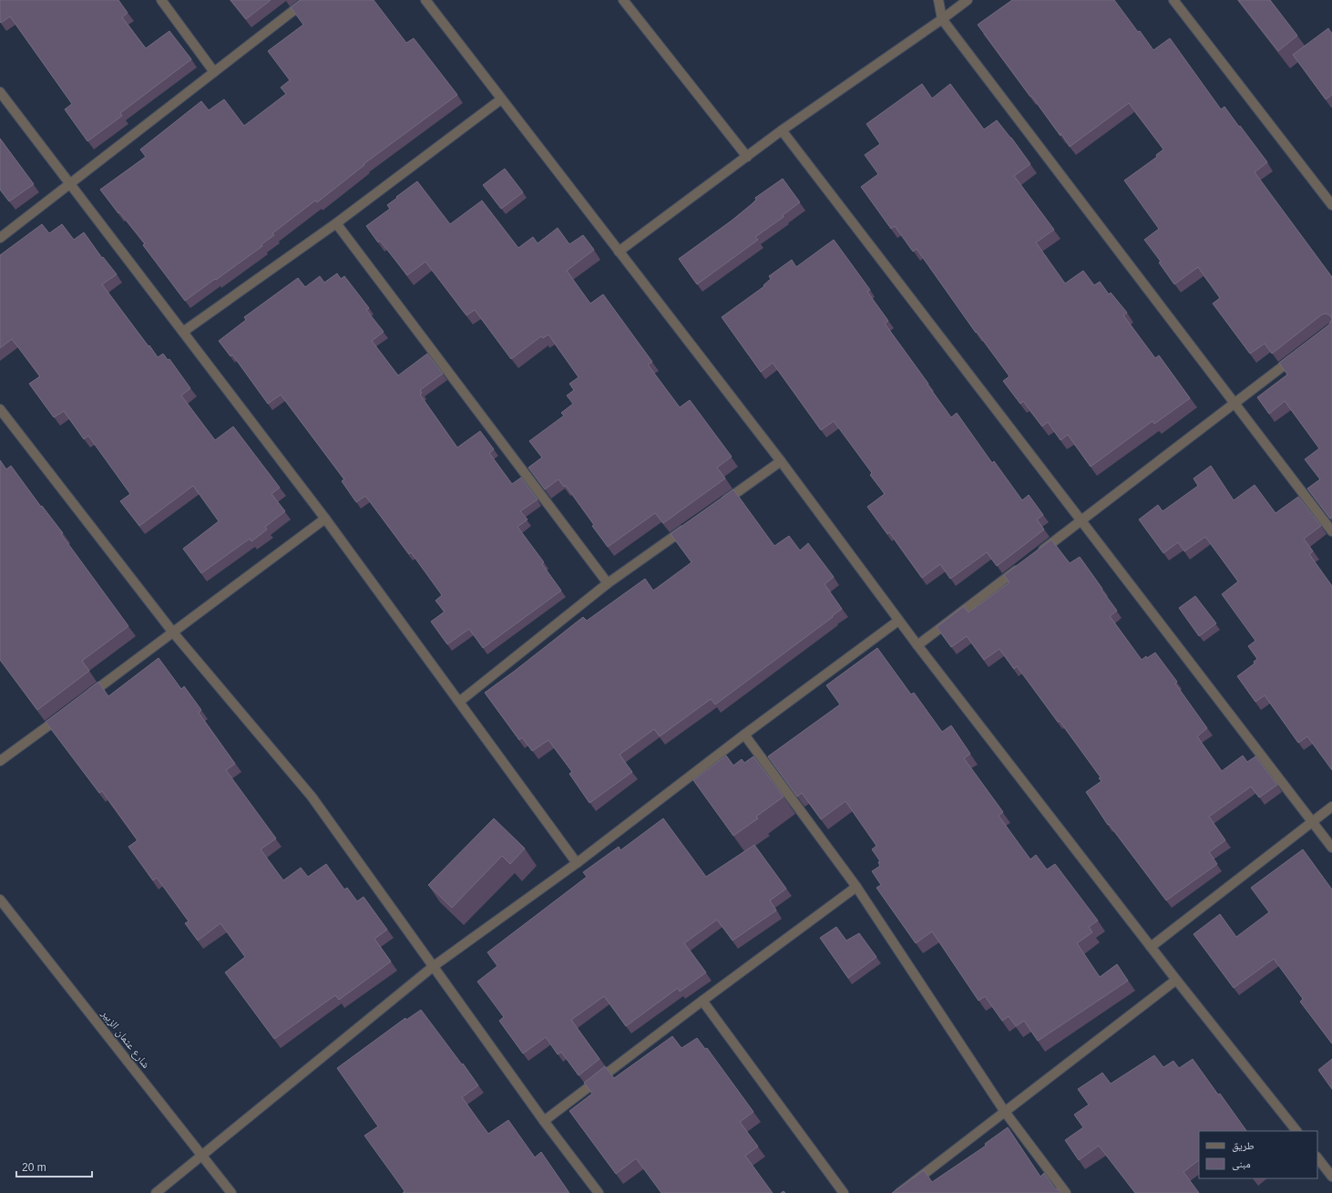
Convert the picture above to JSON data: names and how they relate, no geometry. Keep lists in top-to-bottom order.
{
  "streets": {
    "street": ["شارع عثمان الزبير"]
  },
  "legend": ["طريق", "مبنى"],
  "scale_bar": "20 m"
}
